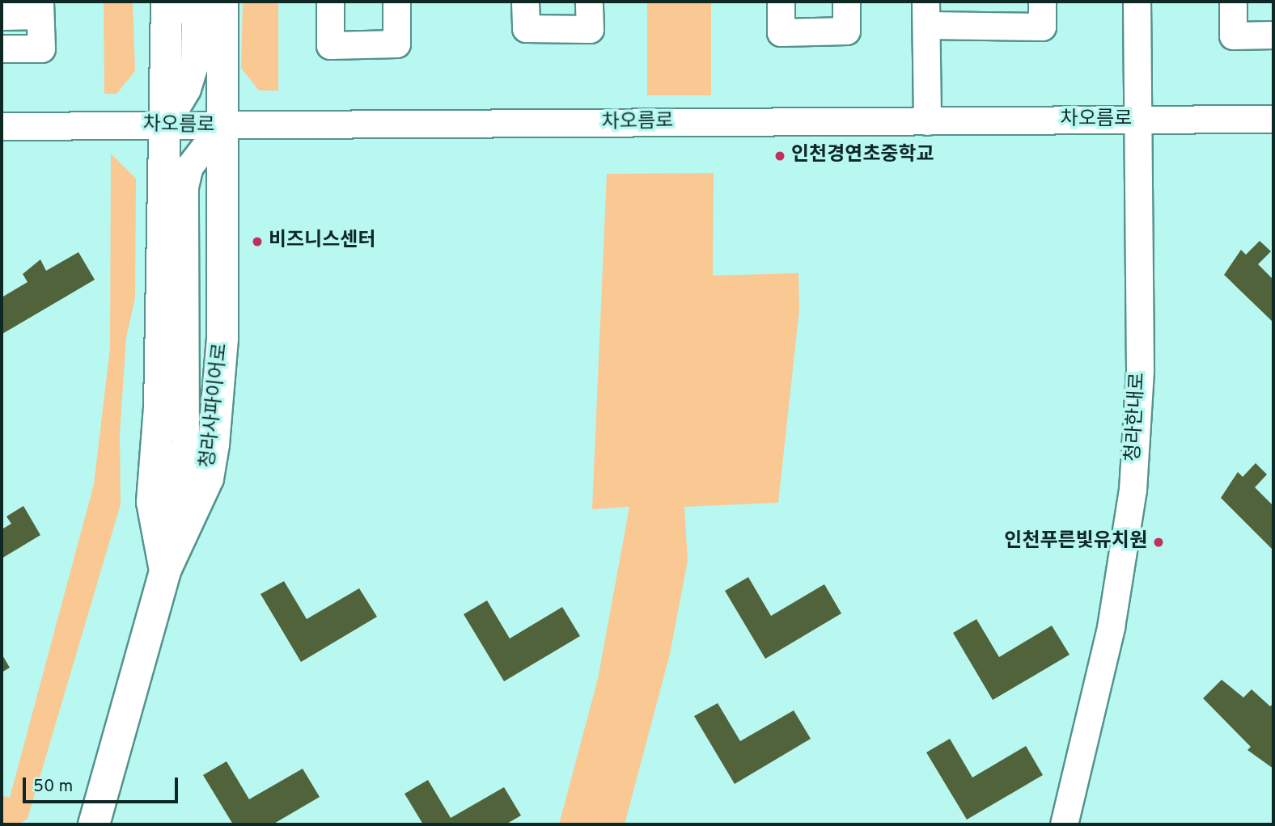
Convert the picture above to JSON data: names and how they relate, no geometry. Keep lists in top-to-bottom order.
{
  "streets": {
    "main road": ["청라사파이어로"],
    "street": ["차오름로", "청라한내로"]
  },
  "crossings": [
    ["차오름로", "청라사파이어로"],
    ["차오름로", "청라한내로"]
  ],
  "places": ["인천경연초중학교", "비즈니스센터", "인천푸른빛유치원"],
  "scale_bar": "50 m"
}
